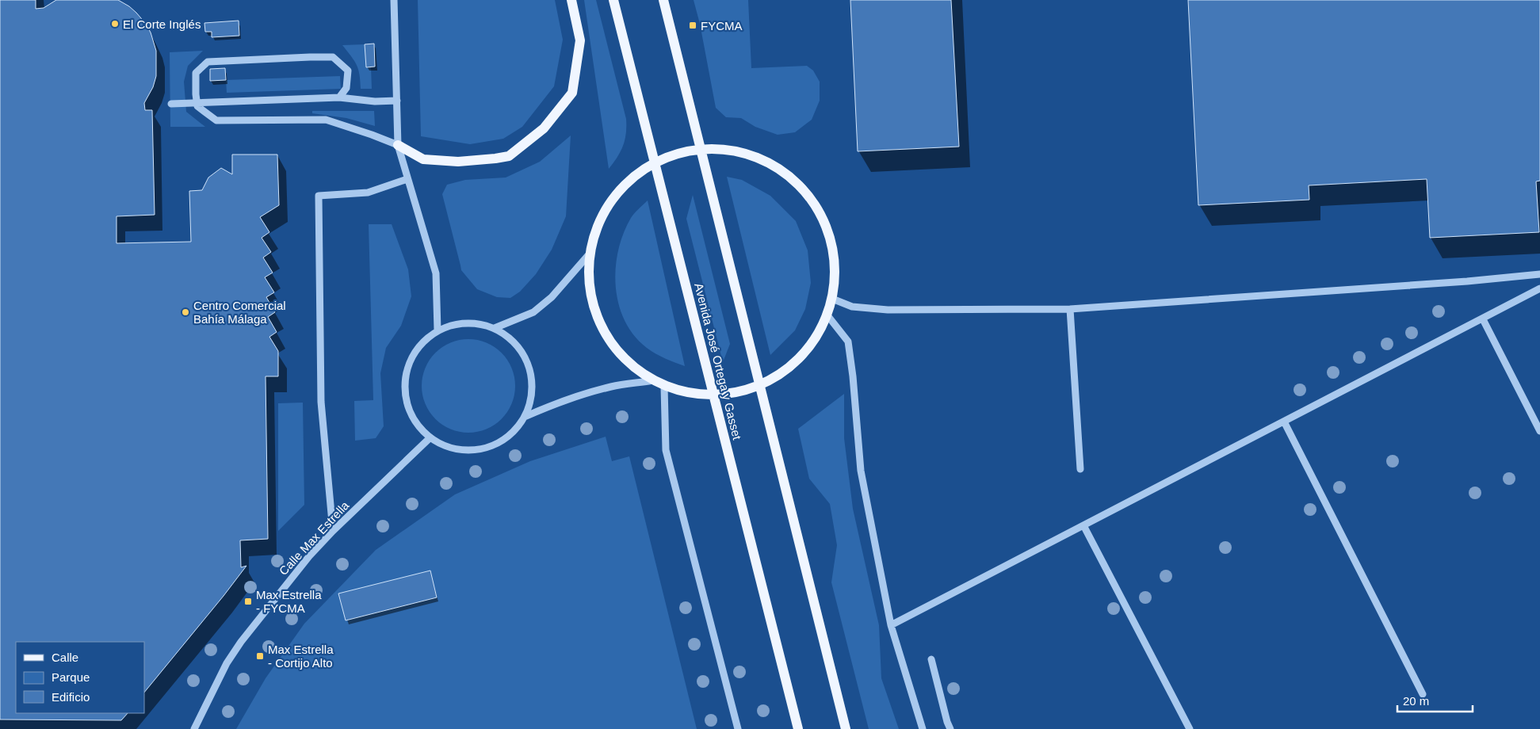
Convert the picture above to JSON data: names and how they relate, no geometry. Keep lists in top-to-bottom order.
{
  "streets": {
    "main road": ["Avenida José Ortega y Gasset"],
    "street": ["Calle Max Estrella"]
  },
  "places": {
    "other": ["El Corte Inglés", "Centro Comercial Bahía Málaga"],
    "transit": ["FYCMA", "Max Estrella - FYCMA", "Max Estrella - Cortijo Alto"]
  },
  "legend": ["Calle", "Parque", "Edificio"],
  "scale_bar": "20 m"
}
